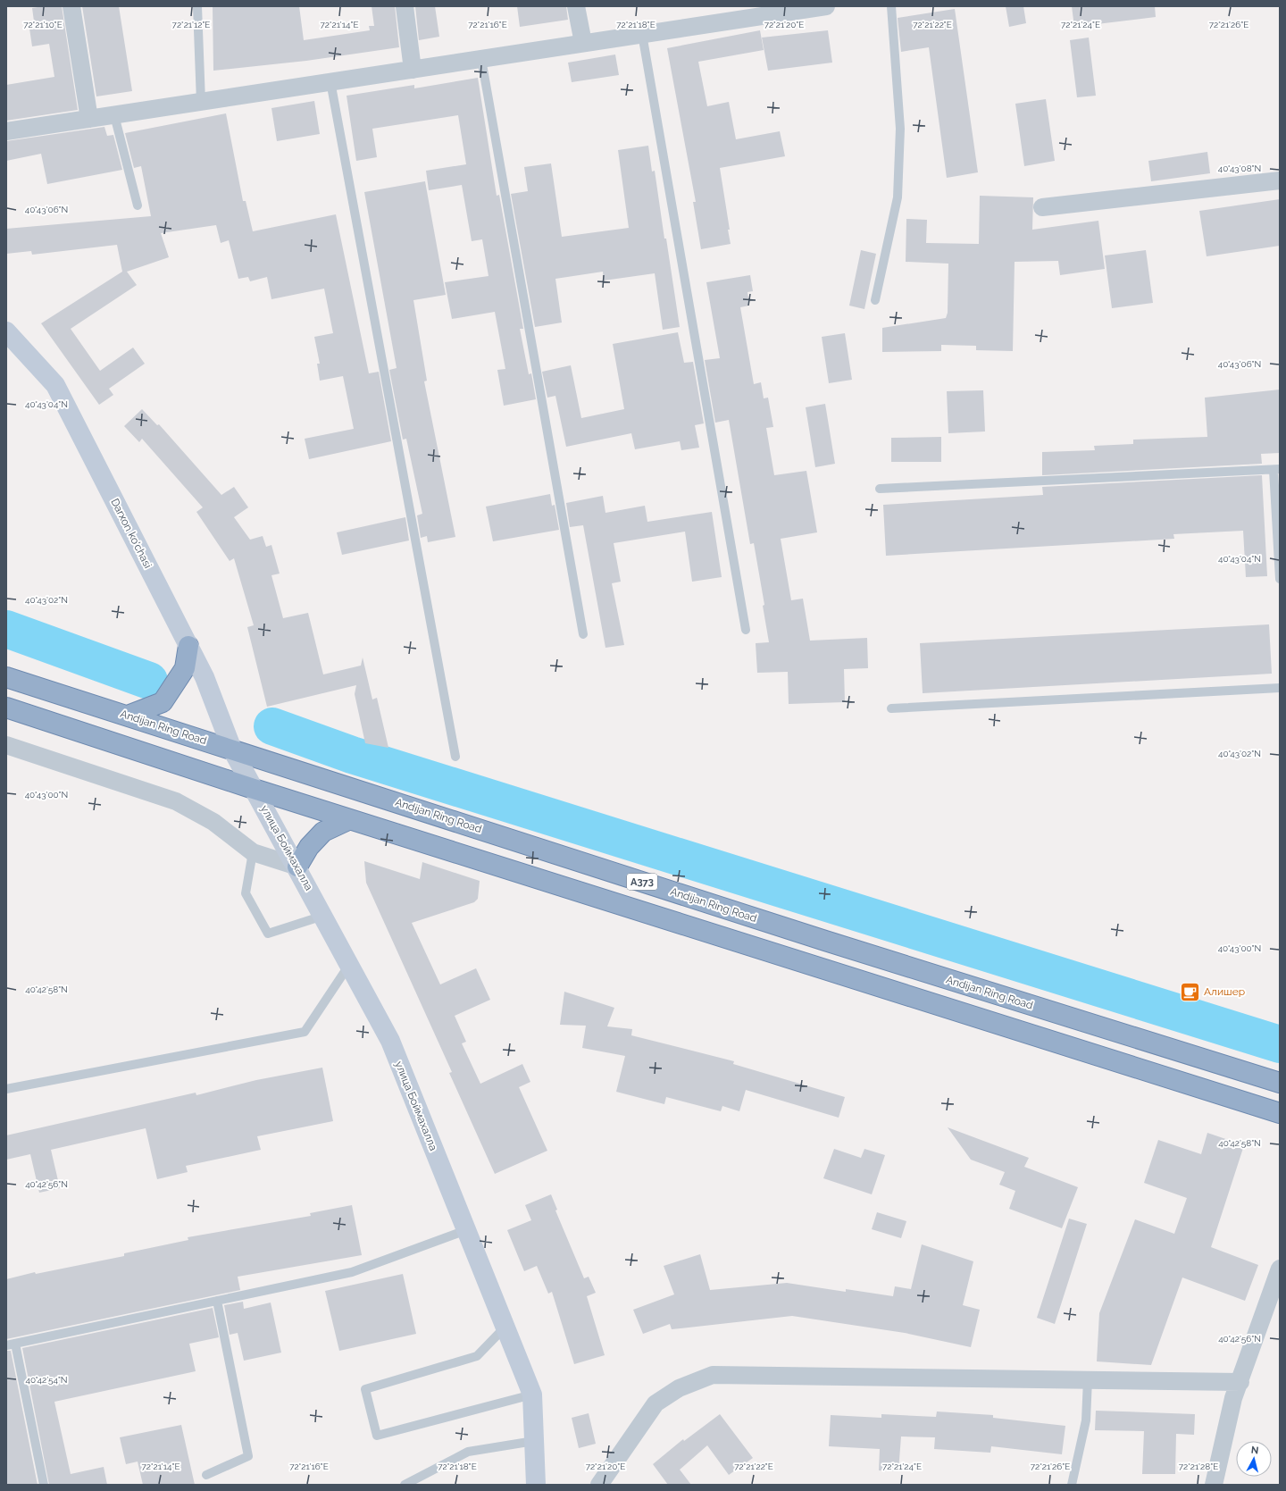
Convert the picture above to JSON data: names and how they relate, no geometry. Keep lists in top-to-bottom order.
{
  "streets": {
    "highway": ["Andijan Ring Road", "A373"],
    "main road": ["Darxon ko'chasi", "улица Боймахалла"]
  },
  "crossings": [
    ["Darxon ko'chasi", "Andijan Ring Road"],
    ["Darxon ko'chasi", "улица Боймахалла"],
    ["Andijan Ring Road", "улица Боймахалла"],
    ["улица Боймахалла", "A373"]
  ],
  "places": {
    "cafe": ["Алишер"]
  },
  "north": "top",
  "coordinates": [
    "72°21'10\"E",
    "72°21'12\"E",
    "72°21'14\"E",
    "72°21'16\"E",
    "72°21'18\"E",
    "72°21'20\"E",
    "72°21'22\"E",
    "72°21'24\"E",
    "72°21'26\"E",
    "40°43'08\"N",
    "40°43'06\"N",
    "40°43'04\"N",
    "40°43'02\"N",
    "40°43'00\"N",
    "40°42'58\"N",
    "40°42'56\"N",
    "40°42'54\"N",
    "72°21'28\"E"
  ]
}
